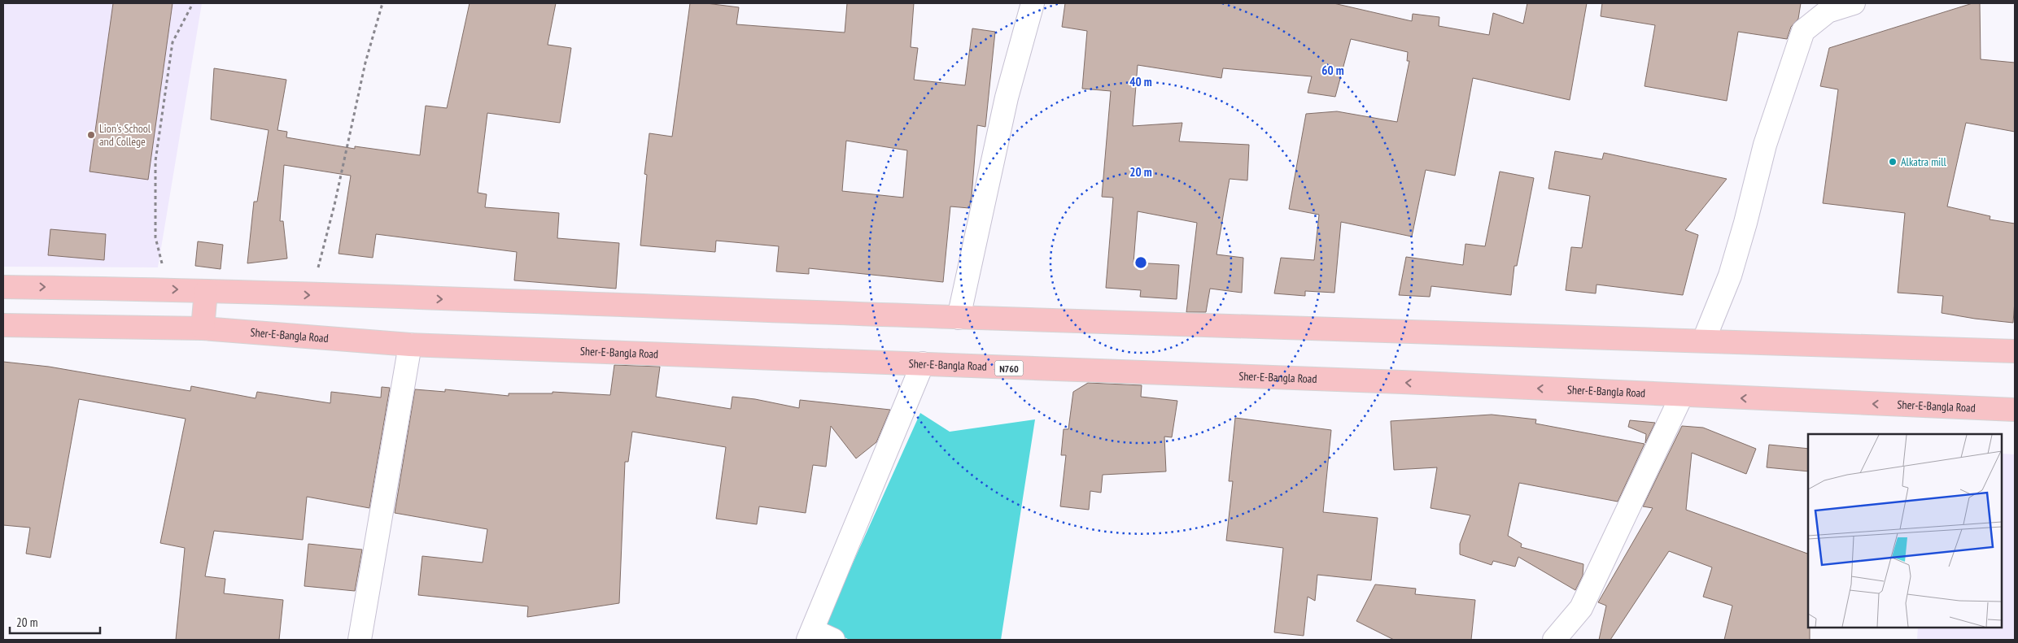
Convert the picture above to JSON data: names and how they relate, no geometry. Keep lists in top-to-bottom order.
{
  "streets": {
    "highway": ["Sher-E-Bangla Road", "N760"]
  },
  "places": ["Lion's School and College", "Alkatra mill"],
  "scale_bar": "20 m",
  "rings": ["60 m", "40 m", "20 m"]
}
